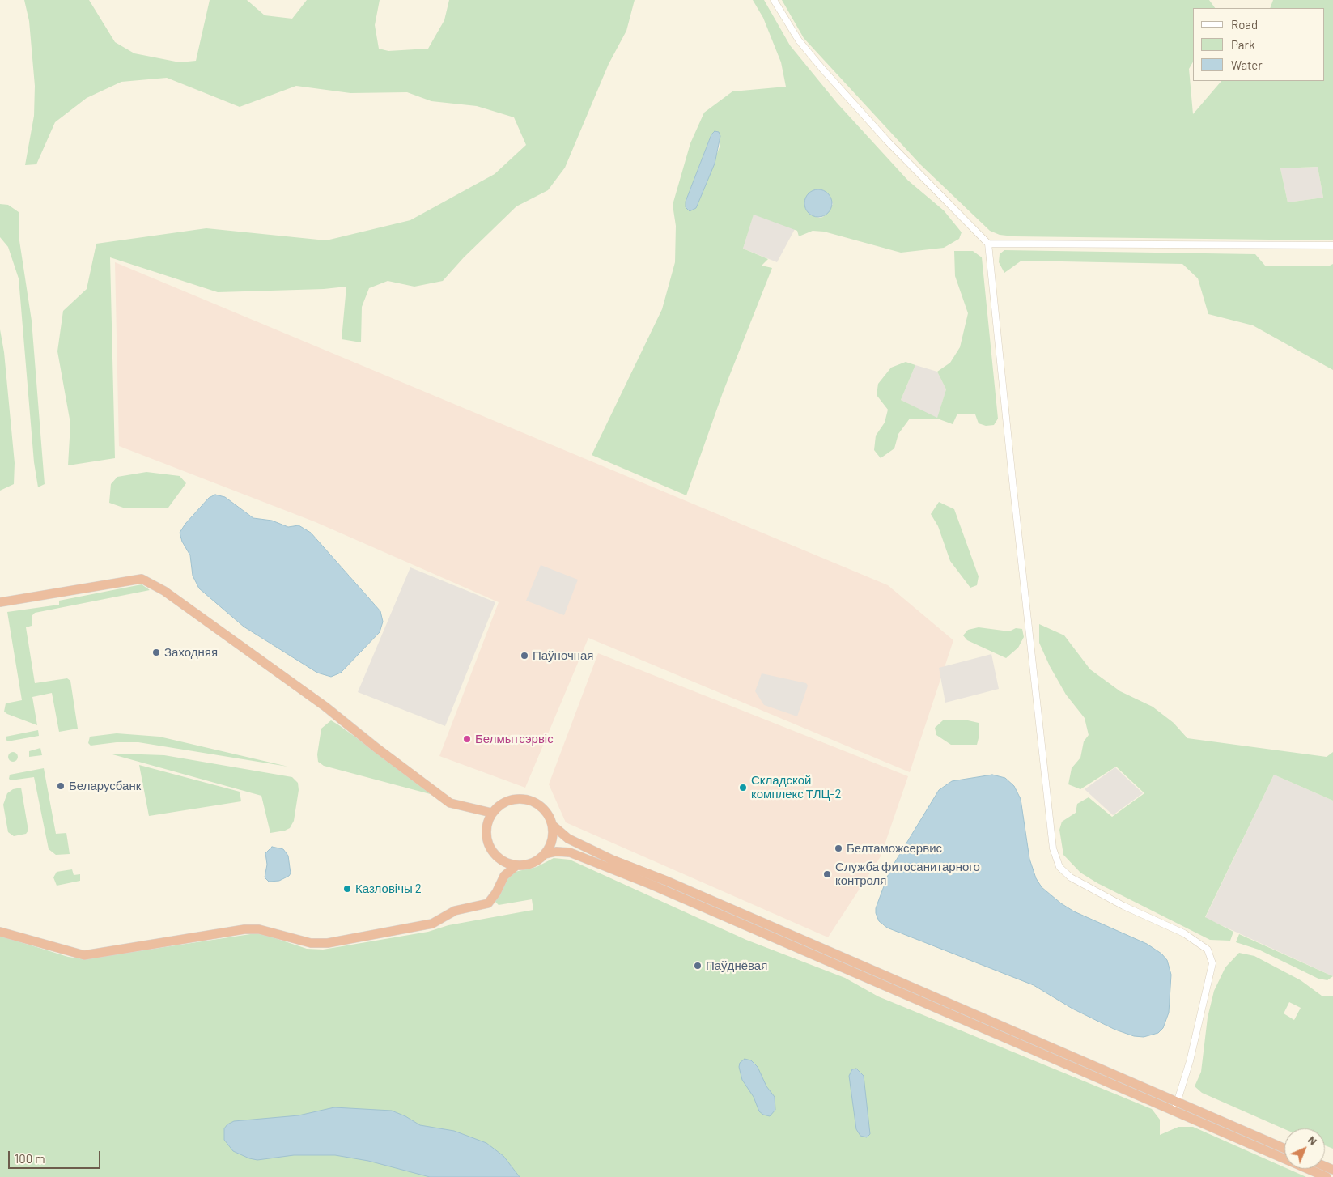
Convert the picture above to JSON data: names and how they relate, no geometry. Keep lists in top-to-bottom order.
{
  "places": [
    "Заходняя",
    "Паўночная",
    "Белмытсэрвіс",
    "Беларусбанк",
    "Складской комплекс ТЛЦ-2",
    "Белтаможсервис",
    "Служба фитосанитарного контроля",
    "Казловічы 2",
    "Паўднёвая"
  ],
  "legend": ["Road", "Park", "Water"],
  "scale_bar": "100 m",
  "north": "top right"
}
